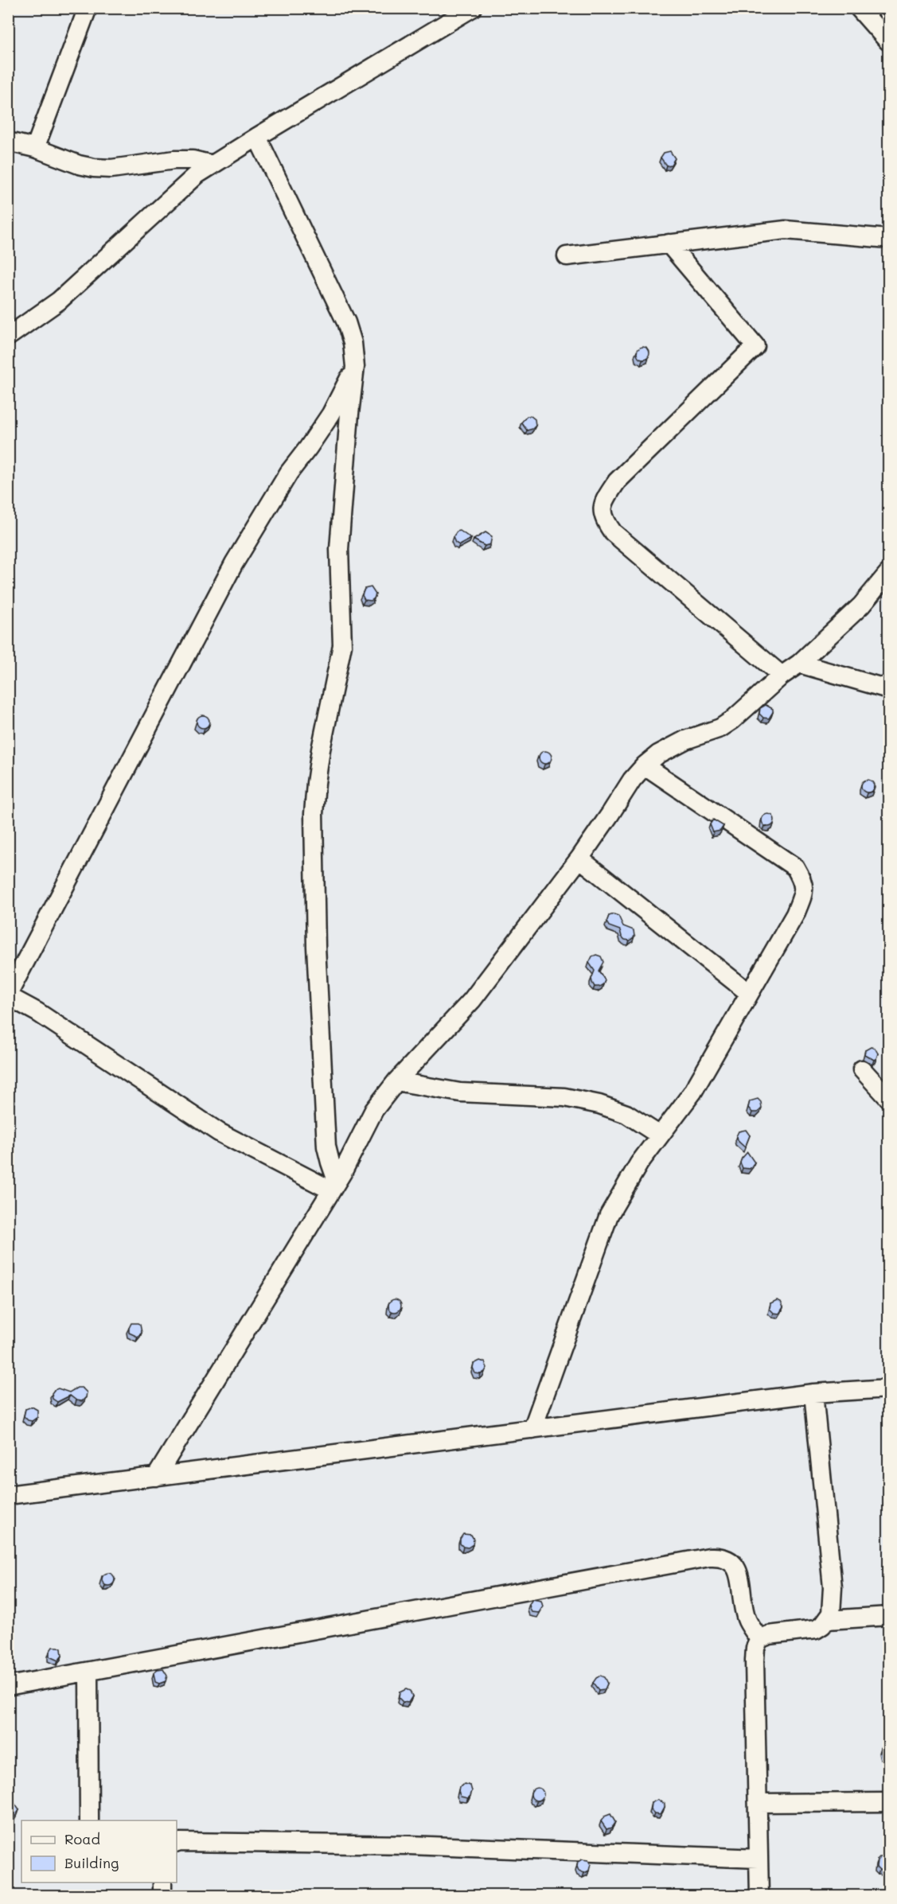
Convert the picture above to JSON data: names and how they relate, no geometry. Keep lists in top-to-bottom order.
{
  "legend": ["Road", "Building"]
}
